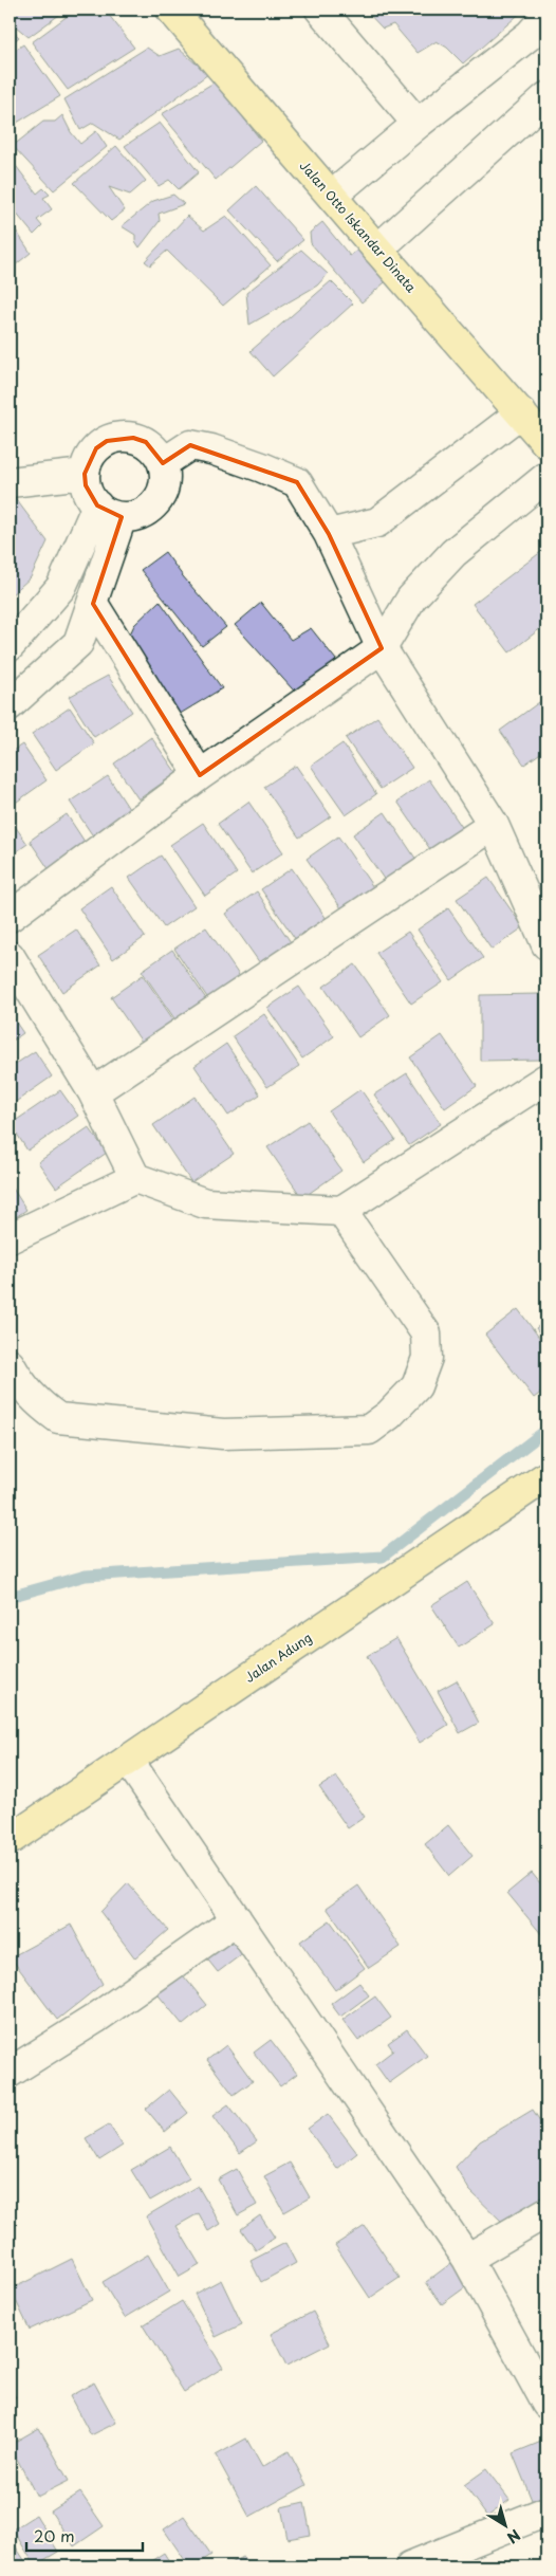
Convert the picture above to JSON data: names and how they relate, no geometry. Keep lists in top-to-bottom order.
{
  "streets": {
    "main road": ["Jalan Otto Iskandar Dinata", "Jalan Adung"]
  },
  "scale_bar": "20 m",
  "north": "bottom right"
}
